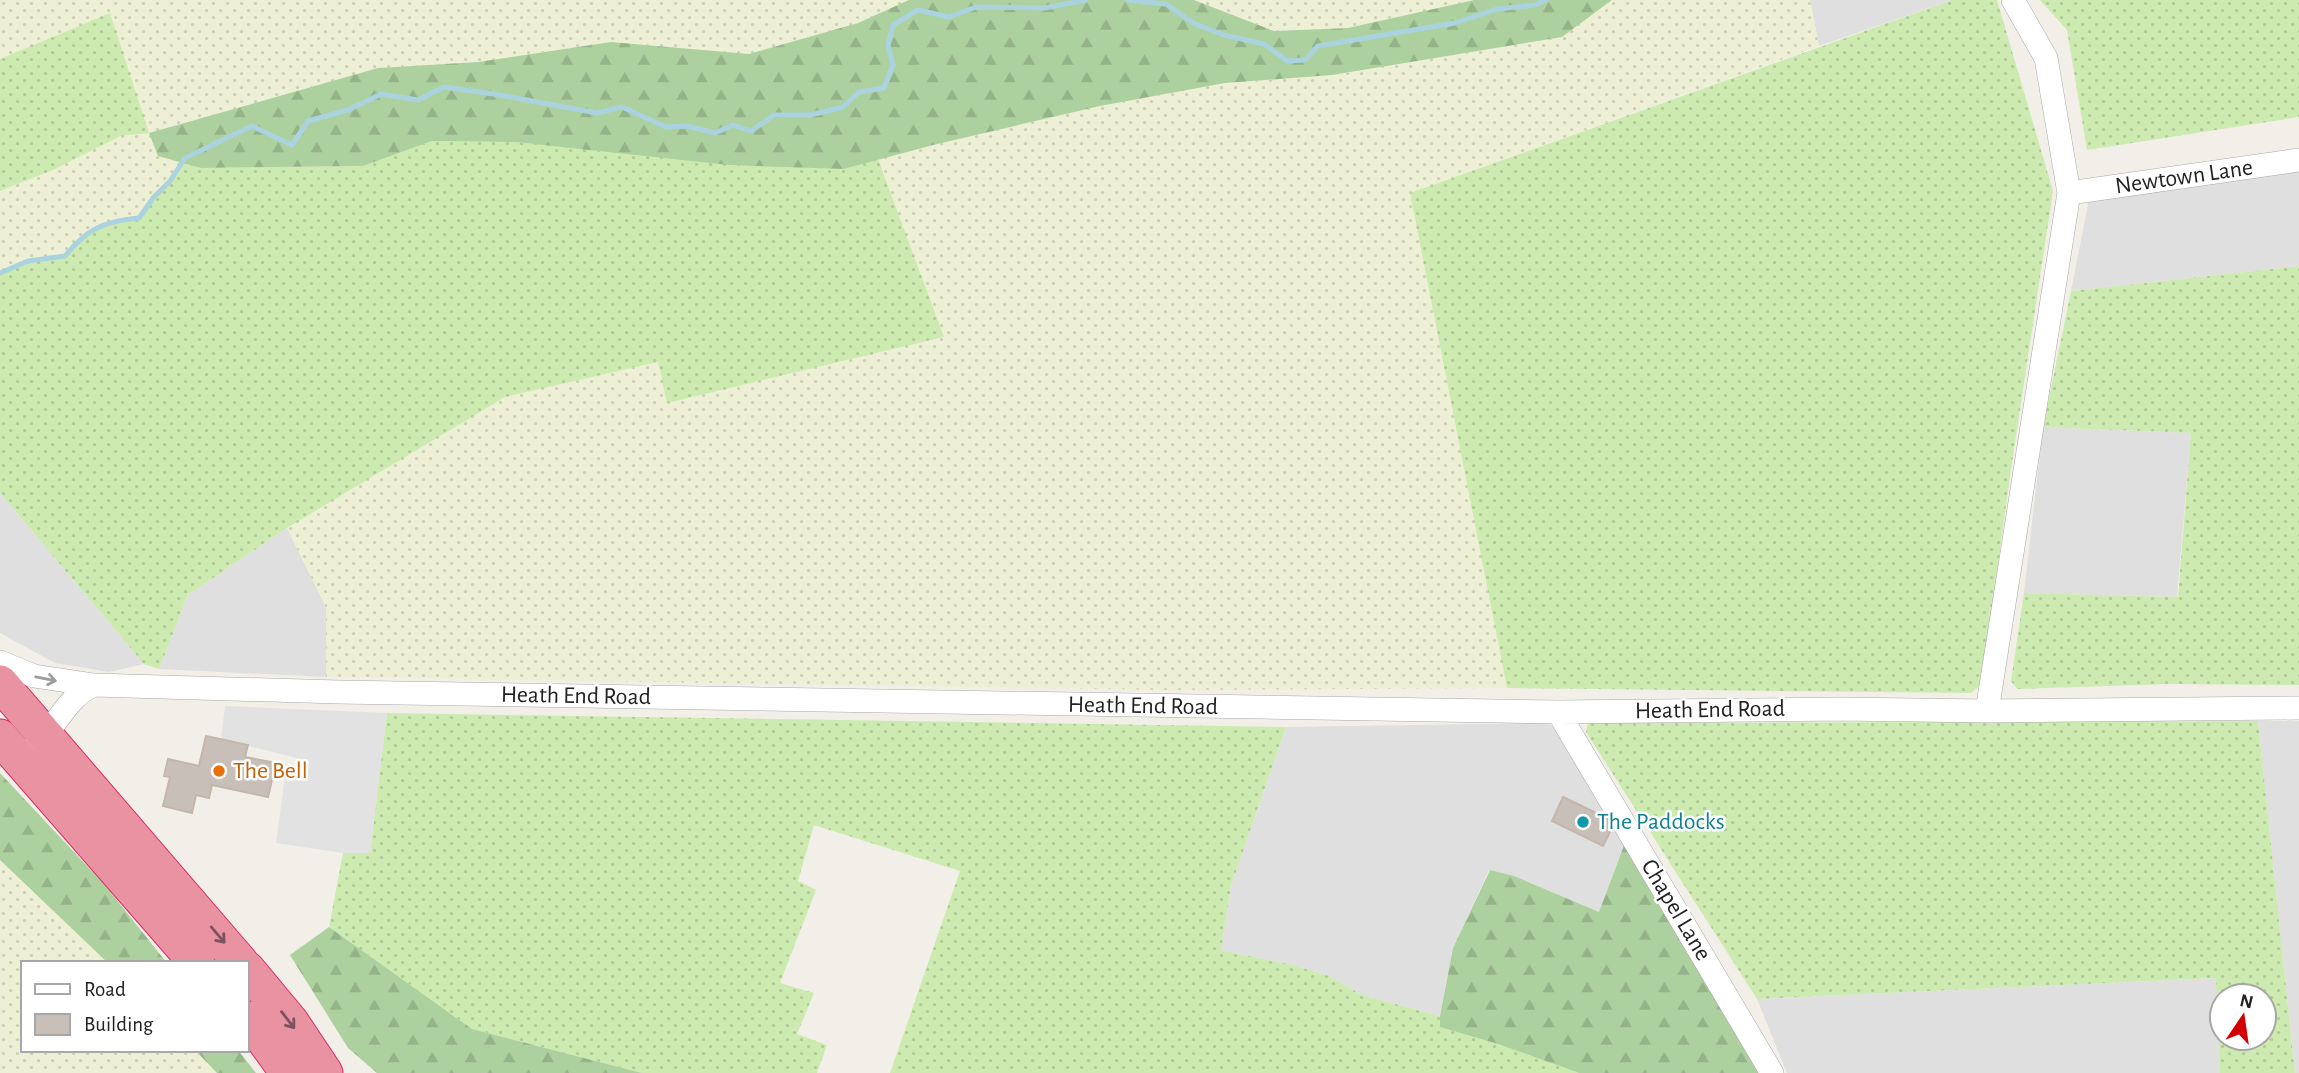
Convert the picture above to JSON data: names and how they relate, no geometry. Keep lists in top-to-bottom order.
{
  "streets": {
    "street": ["Newtown Lane", "Heath End Road", "Chapel Lane"]
  },
  "crossings": [
    ["Heath End Road", "Chapel Lane"]
  ],
  "places": ["The Bell", "The Paddocks"],
  "legend": ["Road", "Building"],
  "north": "top"
}
